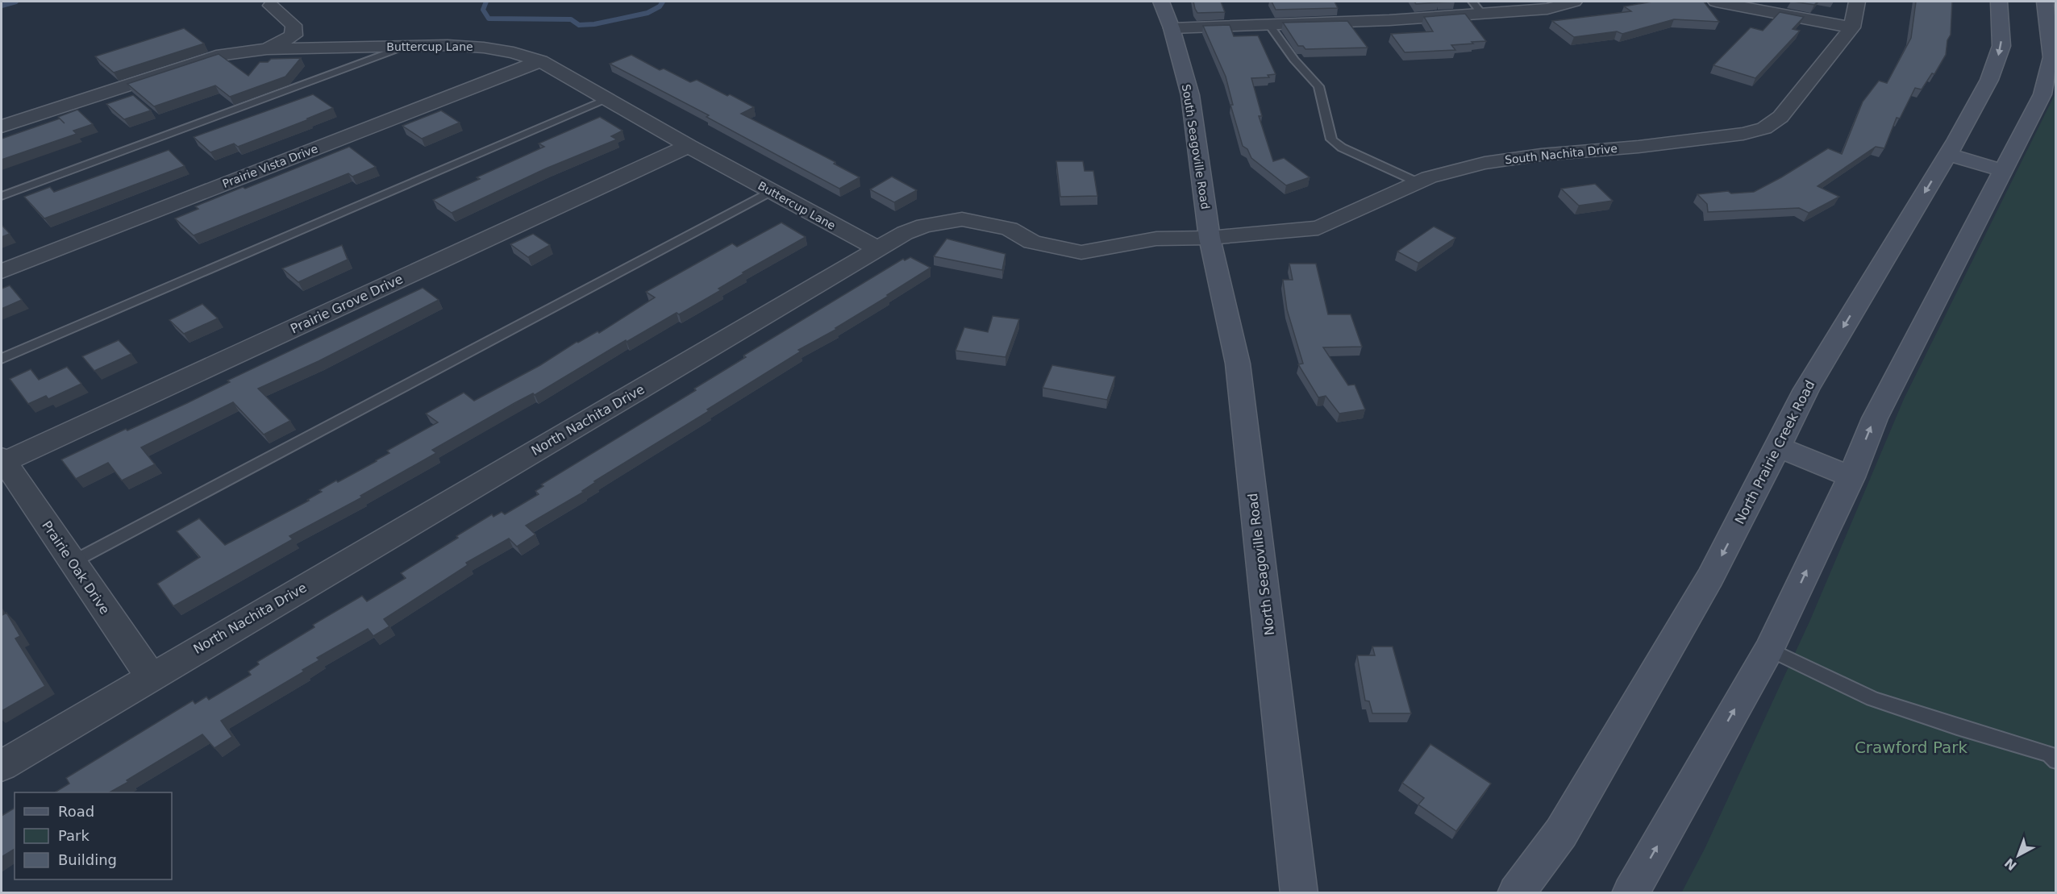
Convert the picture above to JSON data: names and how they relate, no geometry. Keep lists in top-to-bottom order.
{
  "streets": {
    "main road": ["South Seagoville Road", "North Prairie Creek Road", "North Seagoville Road"],
    "street": [
      "Buttercup Lane",
      "South Nachita Drive",
      "Prairie Vista Drive",
      "Prairie Grove Drive",
      "North Nachita Drive",
      "Prairie Oak Drive"
    ]
  },
  "crossings": [
    ["Buttercup Lane", "Prairie Vista Drive"],
    ["Buttercup Lane", "Prairie Grove Drive"],
    ["Buttercup Lane", "North Nachita Drive"],
    ["South Seagoville Road", "South Nachita Drive"],
    ["South Seagoville Road", "North Nachita Drive"],
    ["South Seagoville Road", "North Seagoville Road"],
    ["South Nachita Drive", "North Nachita Drive"],
    ["South Nachita Drive", "North Seagoville Road"],
    ["Prairie Grove Drive", "Prairie Oak Drive"],
    ["North Nachita Drive", "North Seagoville Road"],
    ["North Nachita Drive", "Prairie Oak Drive"]
  ],
  "parks": ["Crawford Park"],
  "legend": ["Road", "Park", "Building"],
  "north": "bottom left"
}
